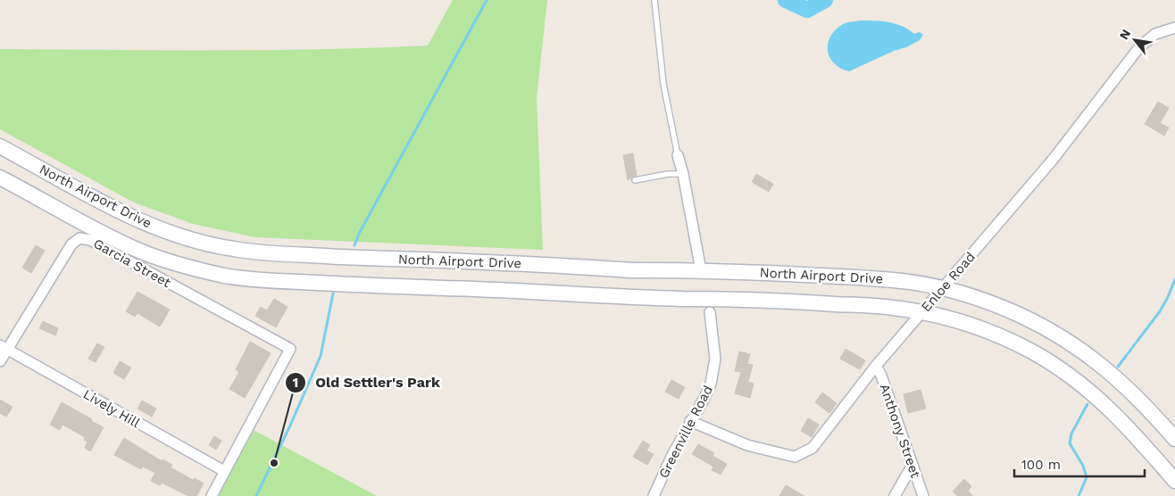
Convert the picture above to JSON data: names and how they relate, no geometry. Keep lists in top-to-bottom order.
{
  "streets": {
    "main road": ["North Airport Drive"],
    "street": [
      "Garcia Street",
      "Enloe Road",
      "Lively Hill",
      "Anthony Street",
      "Greenville Road"
    ]
  },
  "crossings": [
    ["North Airport Drive", "Enloe Road"],
    ["Garcia Street", "Lively Hill"],
    ["Enloe Road", "Anthony Street"],
    ["Enloe Road", "Greenville Road"]
  ],
  "places": ["Old Settler's Park"],
  "scale_bar": "100 m",
  "north": "top left"
}
